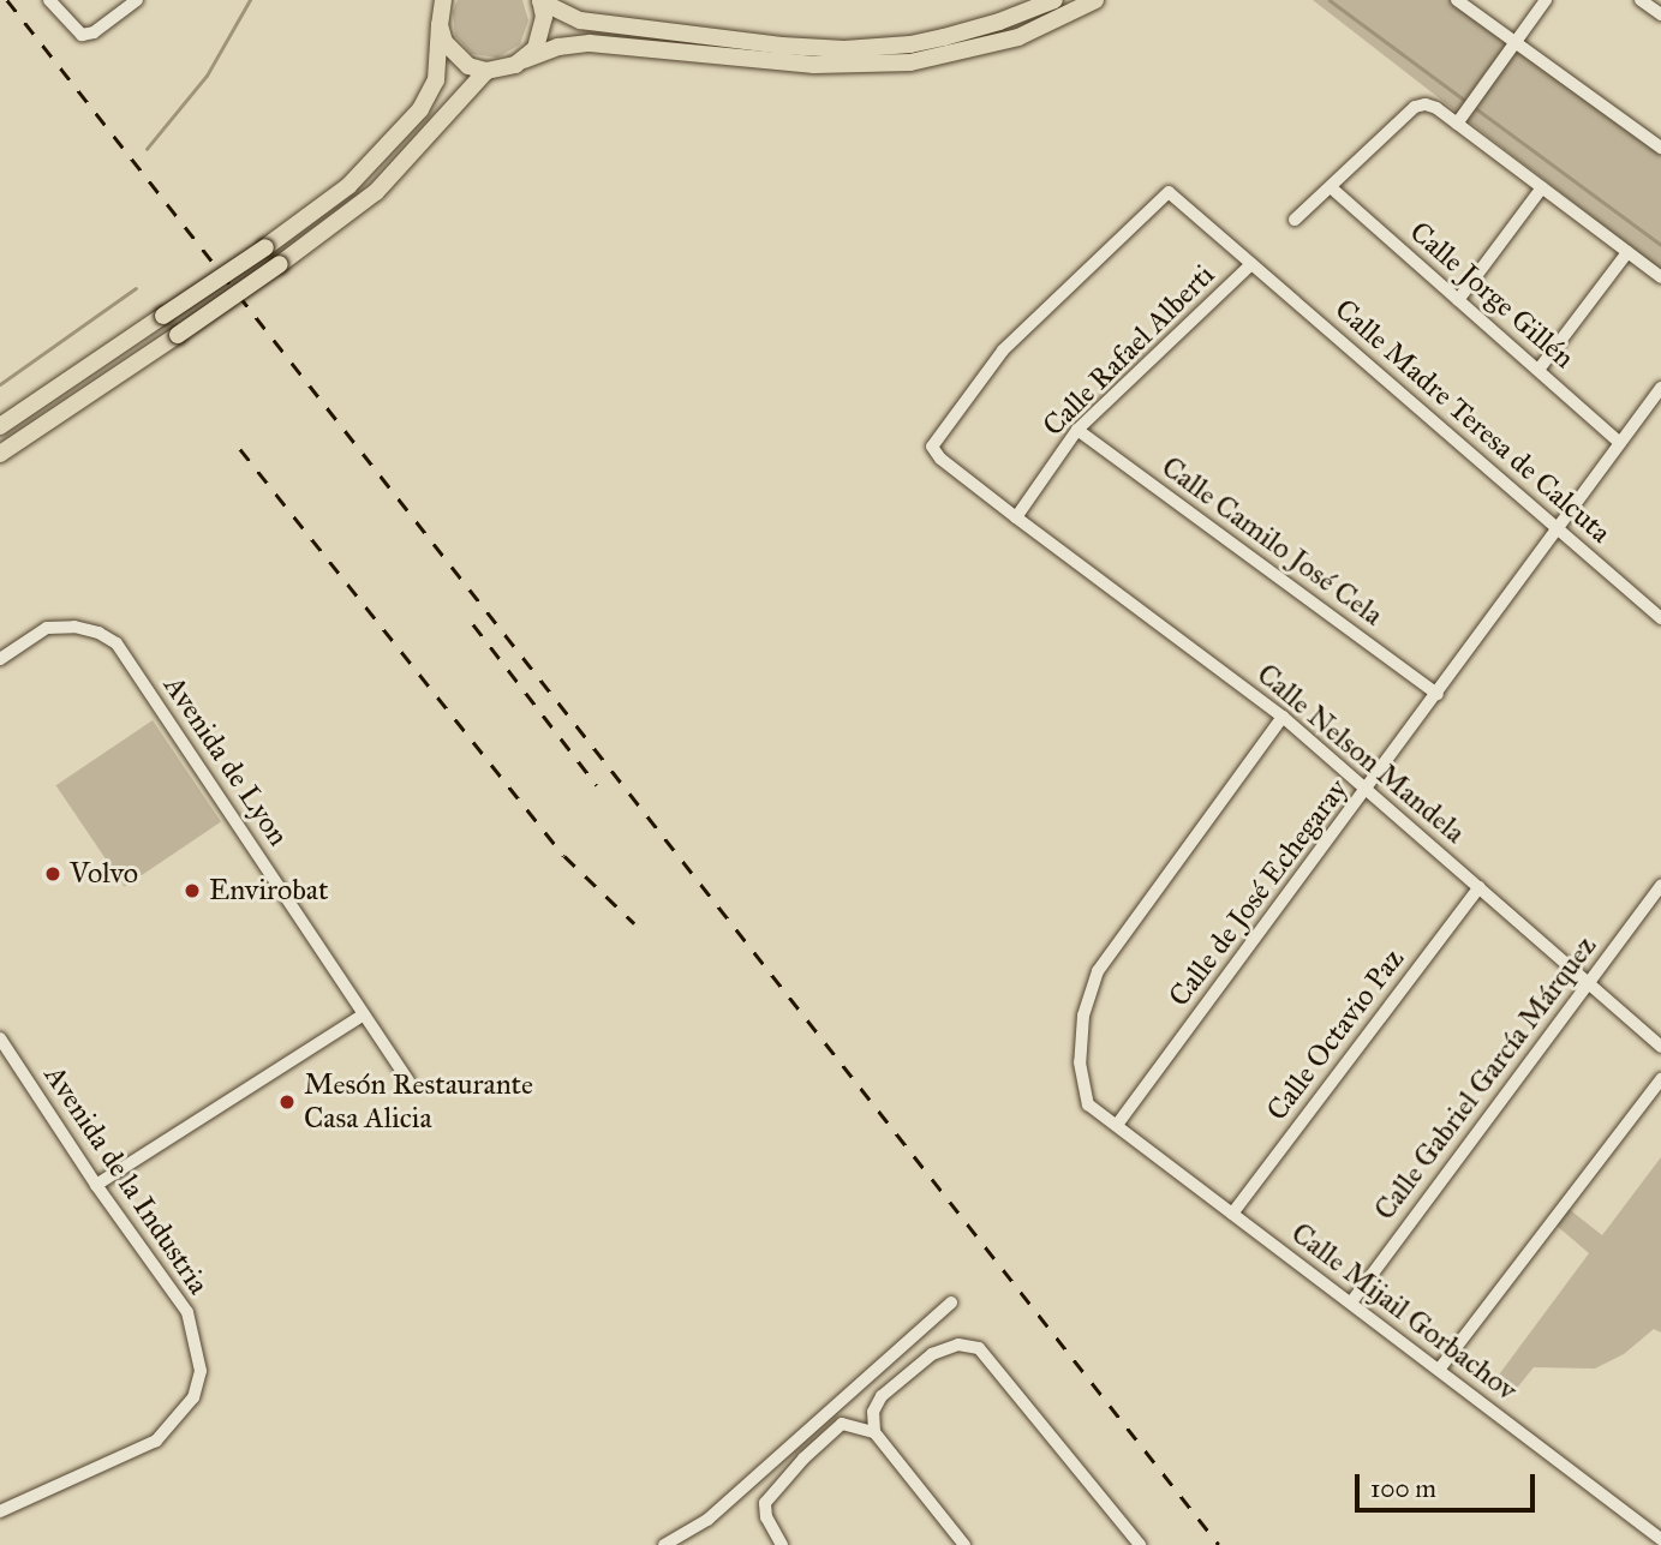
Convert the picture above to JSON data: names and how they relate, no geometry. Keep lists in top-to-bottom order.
{
  "streets": {
    "street": [
      "Calle Jorge Gillén",
      "Calle Rafael Alberti",
      "Calle Madre Teresa de Calcuta",
      "Calle Camilo José Cela",
      "Calle Nelson Mandela",
      "Avenida de Lyon",
      "Calle de José Echegaray",
      "Calle Octavio Paz",
      "Calle Gabriel García Márquez",
      "Avenida de la Industria",
      "Calle Mijail Gorbachov"
    ]
  },
  "crossings": [
    ["Calle Jorge Gillén", "Calle de José Echegaray"],
    ["Calle Rafael Alberti", "Calle Madre Teresa de Calcuta"],
    ["Calle Rafael Alberti", "Calle Camilo José Cela"],
    ["Calle Rafael Alberti", "Calle Nelson Mandela"],
    ["Calle Madre Teresa de Calcuta", "Calle Nelson Mandela"],
    ["Calle Madre Teresa de Calcuta", "Calle de José Echegaray"],
    ["Calle Camilo José Cela", "Calle de José Echegaray"],
    ["Calle Nelson Mandela", "Calle de José Echegaray"],
    ["Calle Nelson Mandela", "Calle Octavio Paz"],
    ["Calle Nelson Mandela", "Calle Gabriel García Márquez"],
    ["Calle Nelson Mandela", "Calle Mijail Gorbachov"],
    ["Calle de José Echegaray", "Calle Mijail Gorbachov"],
    ["Calle Octavio Paz", "Calle Mijail Gorbachov"],
    ["Calle Gabriel García Márquez", "Calle Mijail Gorbachov"]
  ],
  "places": ["Volvo", "Envirobat", "Mesón Restaurante Casa Alicia"],
  "scale_bar": "100 m"
}
